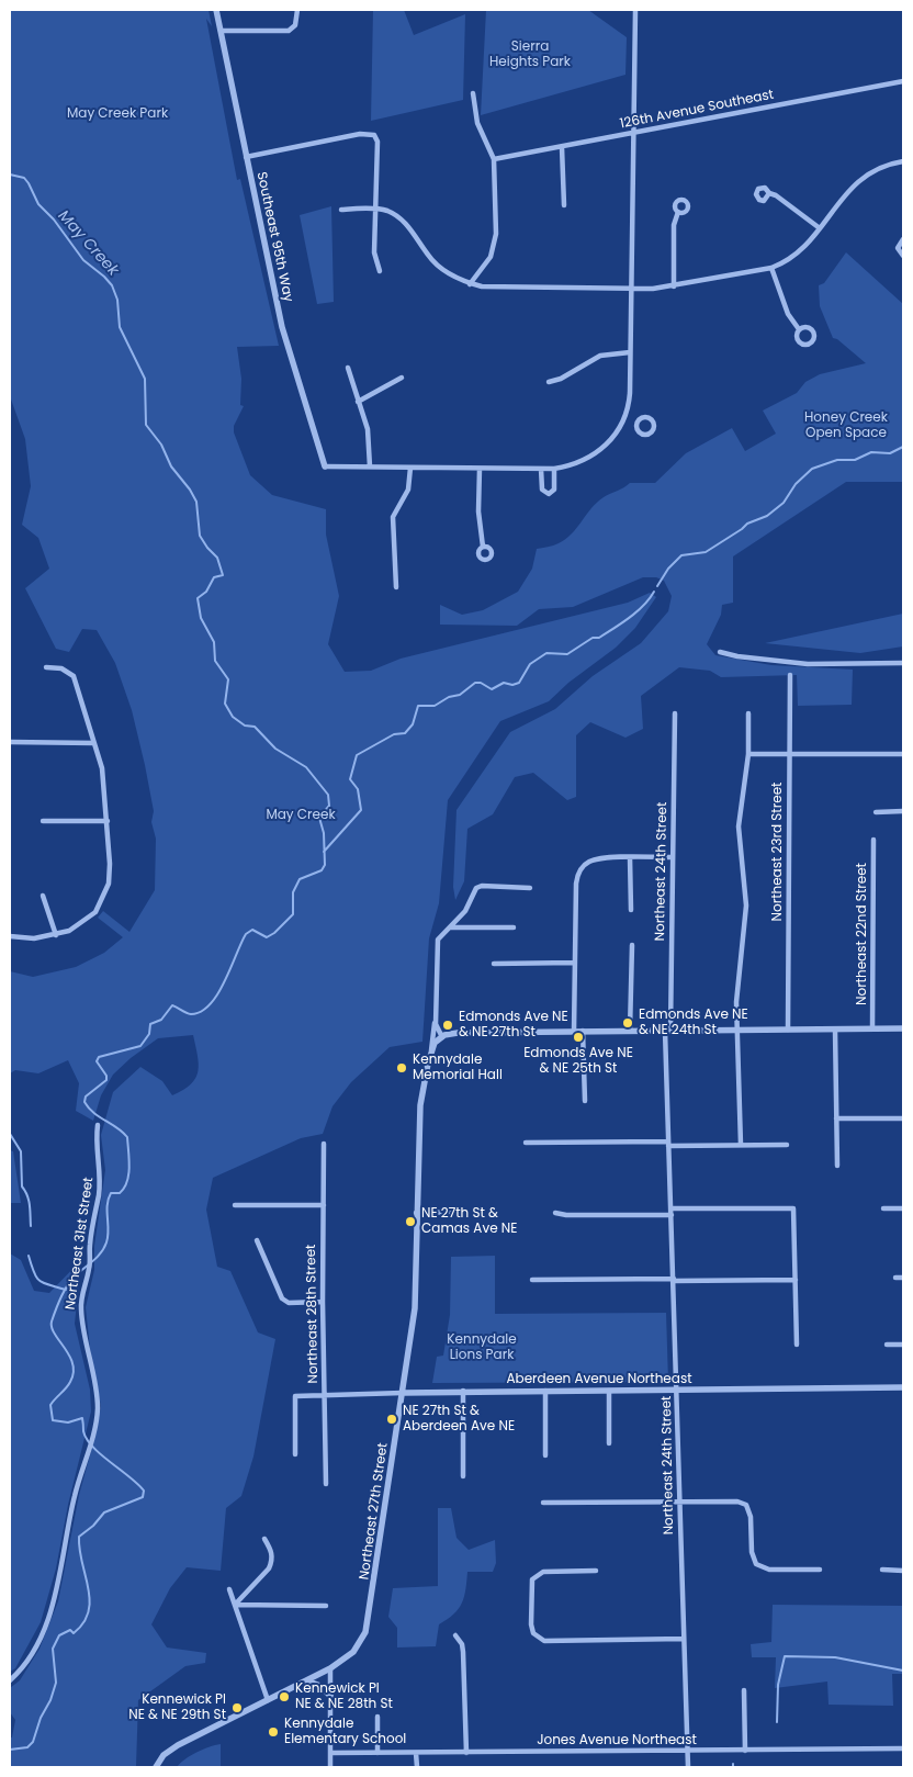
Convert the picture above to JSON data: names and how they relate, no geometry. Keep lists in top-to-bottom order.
{
  "streets": {
    "street": [
      "126th Avenue Southeast",
      "Southeast 95th Way",
      "Northeast 23rd Street",
      "Northeast 24th Street",
      "Northeast 22nd Street",
      "Northeast 31st Street",
      "Northeast 28th Street",
      "Aberdeen Avenue Northeast",
      "Northeast 27th Street",
      "Jones Avenue Northeast"
    ]
  },
  "crossings": [
    ["Northeast 24th Street", "Aberdeen Avenue Northeast"],
    ["Northeast 24th Street", "Jones Avenue Northeast"],
    ["Northeast 28th Street", "Aberdeen Avenue Northeast"],
    ["Aberdeen Avenue Northeast", "Northeast 27th Street"]
  ],
  "water": ["May Creek"],
  "parks": [
    "Sierra Heights Park",
    "May Creek Park",
    "Honey Creek Open Space",
    "May Creek",
    "Kennydale Lions Park"
  ],
  "places": [
    "Edmonds Ave NE & NE 24th St",
    "Edmonds Ave NE & NE 27th St",
    "Edmonds Ave NE & NE 25th St",
    "Kennydale Memorial Hall",
    "NE 27th St & Camas Ave NE",
    "NE 27th St & Aberdeen Ave NE",
    "Kennewick Pl NE & NE 28th St",
    "Kennewick Pl NE & NE 29th St",
    "Kennydale Elementary School"
  ]
}
